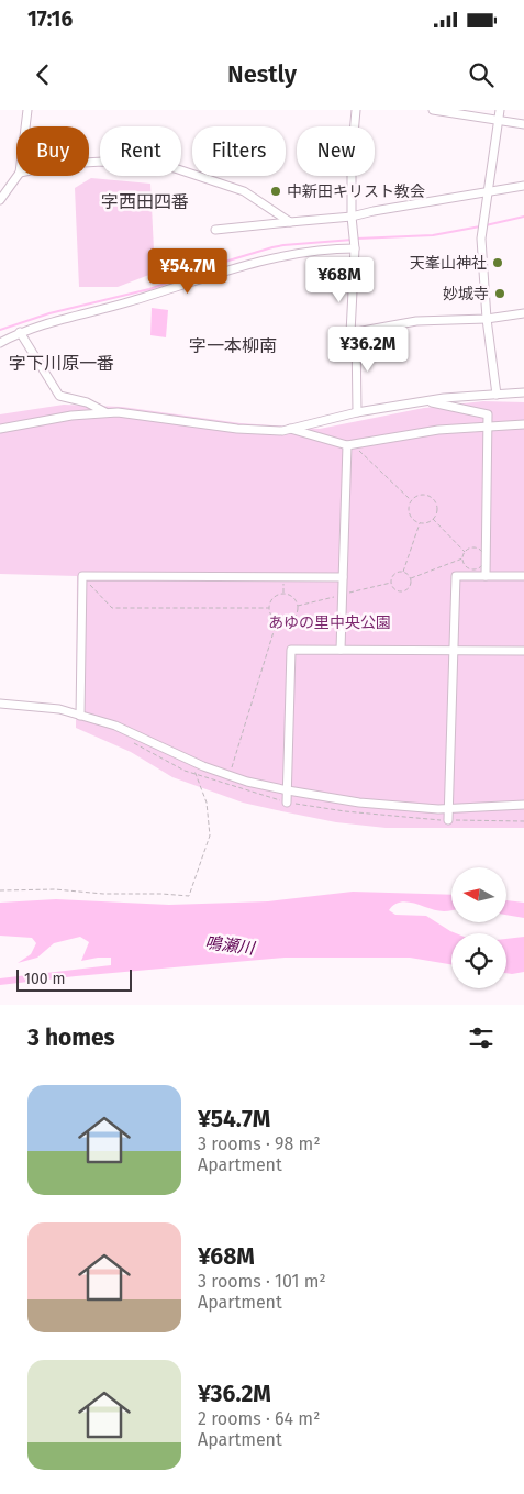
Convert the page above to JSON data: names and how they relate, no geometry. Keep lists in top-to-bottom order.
{
  "districts": ["字西田四番", "字一本柳南", "字下川原一番"],
  "water": ["鳴瀬川"],
  "parks": ["あゆの里中央公園"],
  "places": ["中新田キリスト教会", "天峯山神社", "妙城寺"],
  "scale_bar": "100 m",
  "north": "left",
  "page": {
    "status": "17:16",
    "header": "Nestly",
    "chip": [
      "Buy",
      "Rent",
      "Filters",
      "New"
    ],
    "price": ["¥54.7M", "¥68M", "¥36.2M"],
    "scale": "100 m",
    "heading": "3 homes",
    "list": [
      {
        "name": "¥54.7M",
        "note": "3 rooms · 98 m² · Apartment"
      },
      {
        "name": "¥68M",
        "note": "3 rooms · 101 m² · Apartment"
      },
      {
        "name": "¥36.2M",
        "note": "2 rooms · 64 m² · Apartment"
      }
    ]
  }
}
